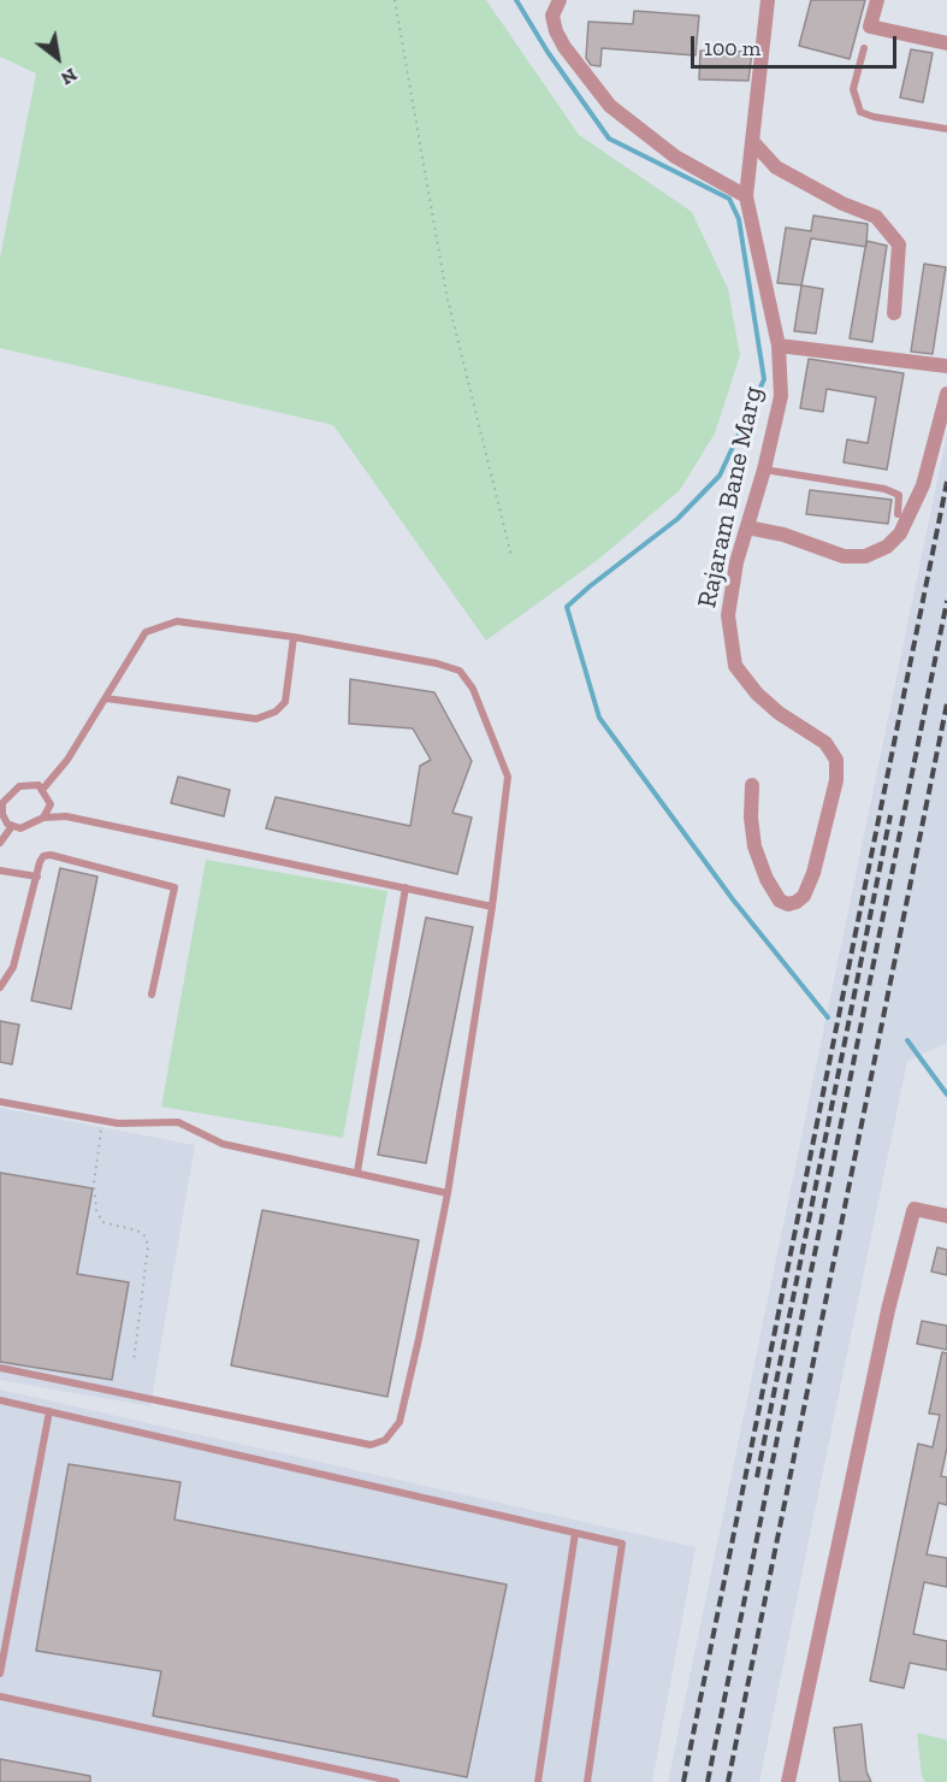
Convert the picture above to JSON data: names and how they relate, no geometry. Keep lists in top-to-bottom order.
{
  "streets": {
    "street": ["Rajaram Bane Marg"]
  },
  "scale_bar": "100 m",
  "north": "bottom right"
}
